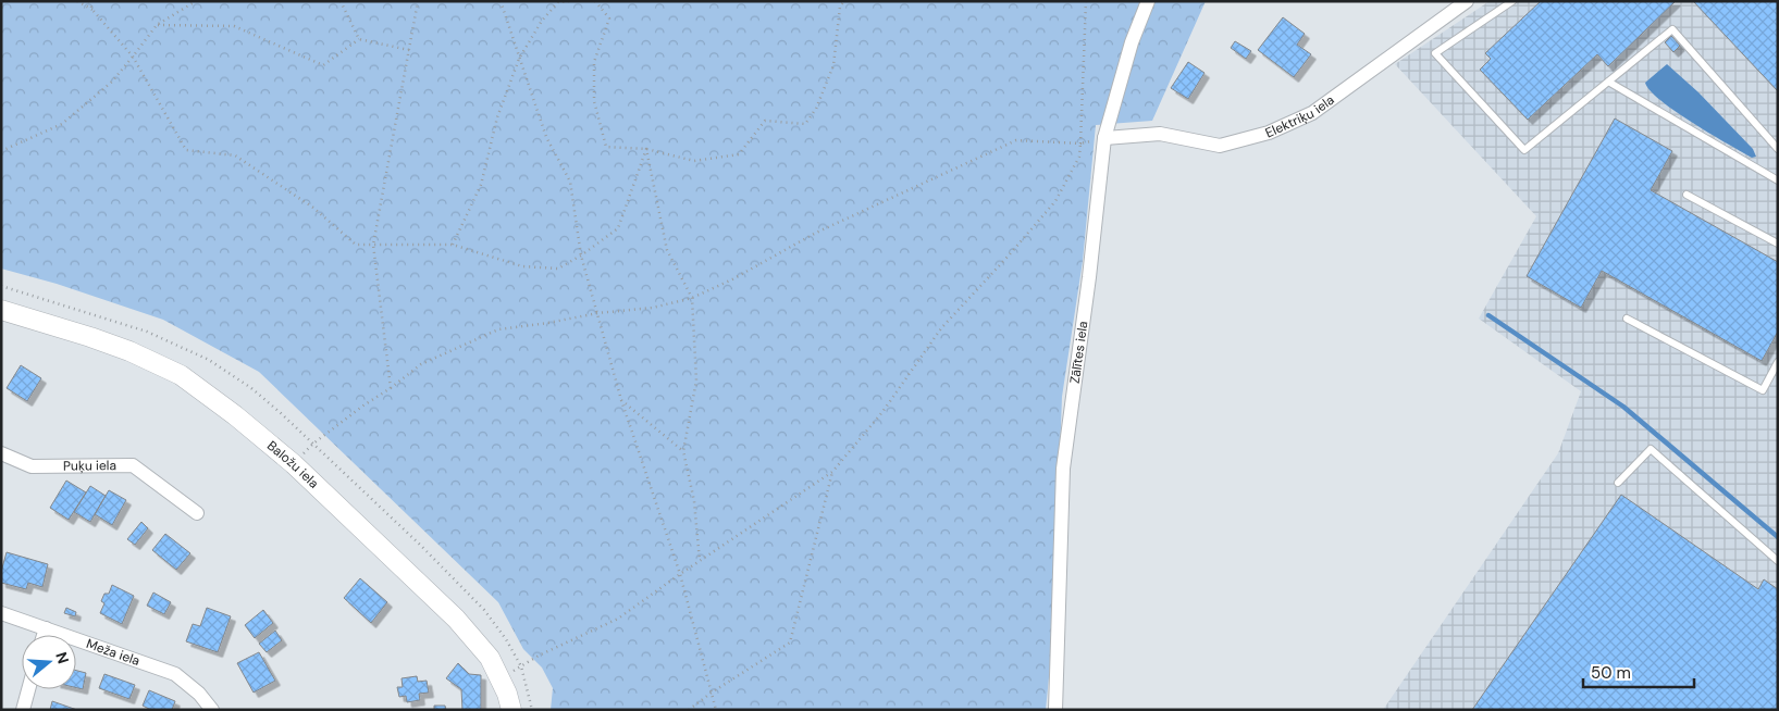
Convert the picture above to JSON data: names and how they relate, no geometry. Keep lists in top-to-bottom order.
{
  "streets": {
    "main road": ["Baložu iela"],
    "street": [
      "Elektriķu iela",
      "Zālītes iela",
      "Puķu iela",
      "Meža iela"
    ]
  },
  "crossings": [
    ["Elektriķu iela", "Zālītes iela"]
  ],
  "scale_bar": "50 m",
  "north": "right"
}
